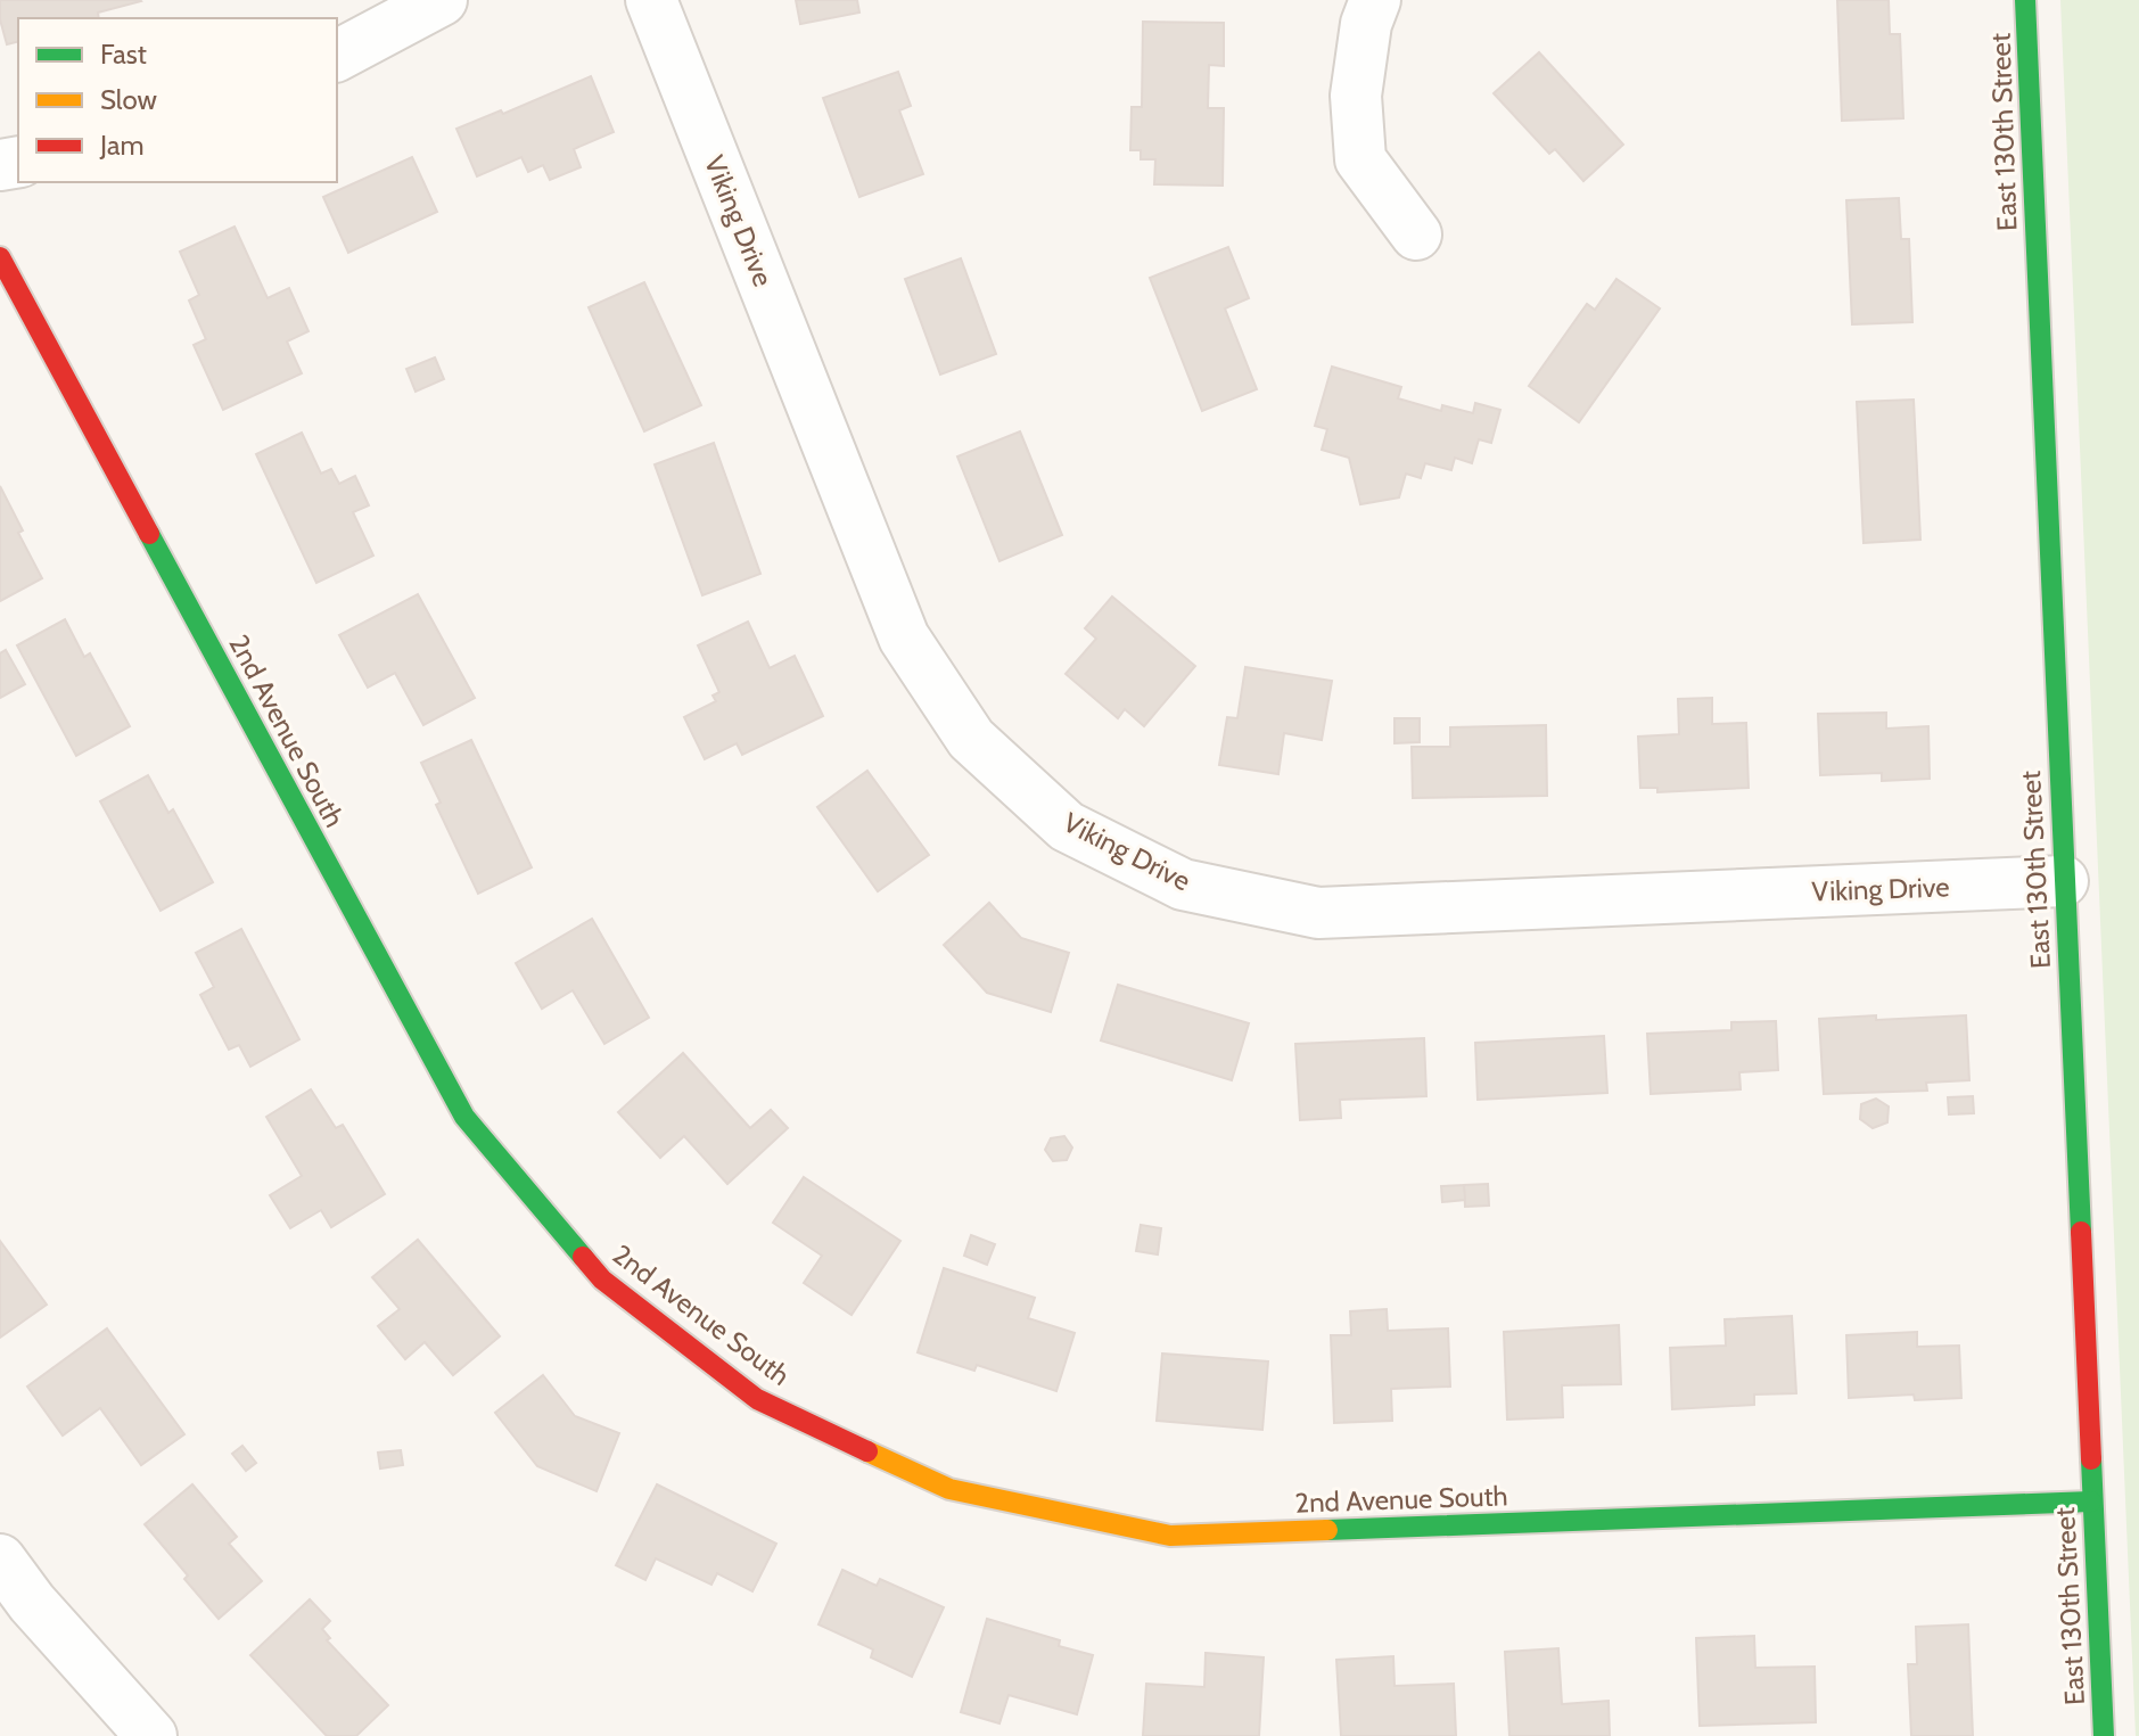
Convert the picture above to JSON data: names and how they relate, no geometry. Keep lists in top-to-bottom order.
{
  "streets": {
    "street": ["East 130th Street", "Viking Drive", "2nd Avenue South"]
  },
  "crossings": [
    ["East 130th Street", "Viking Drive"],
    ["East 130th Street", "2nd Avenue South"]
  ],
  "legend": ["Fast", "Slow", "Jam"]
}
